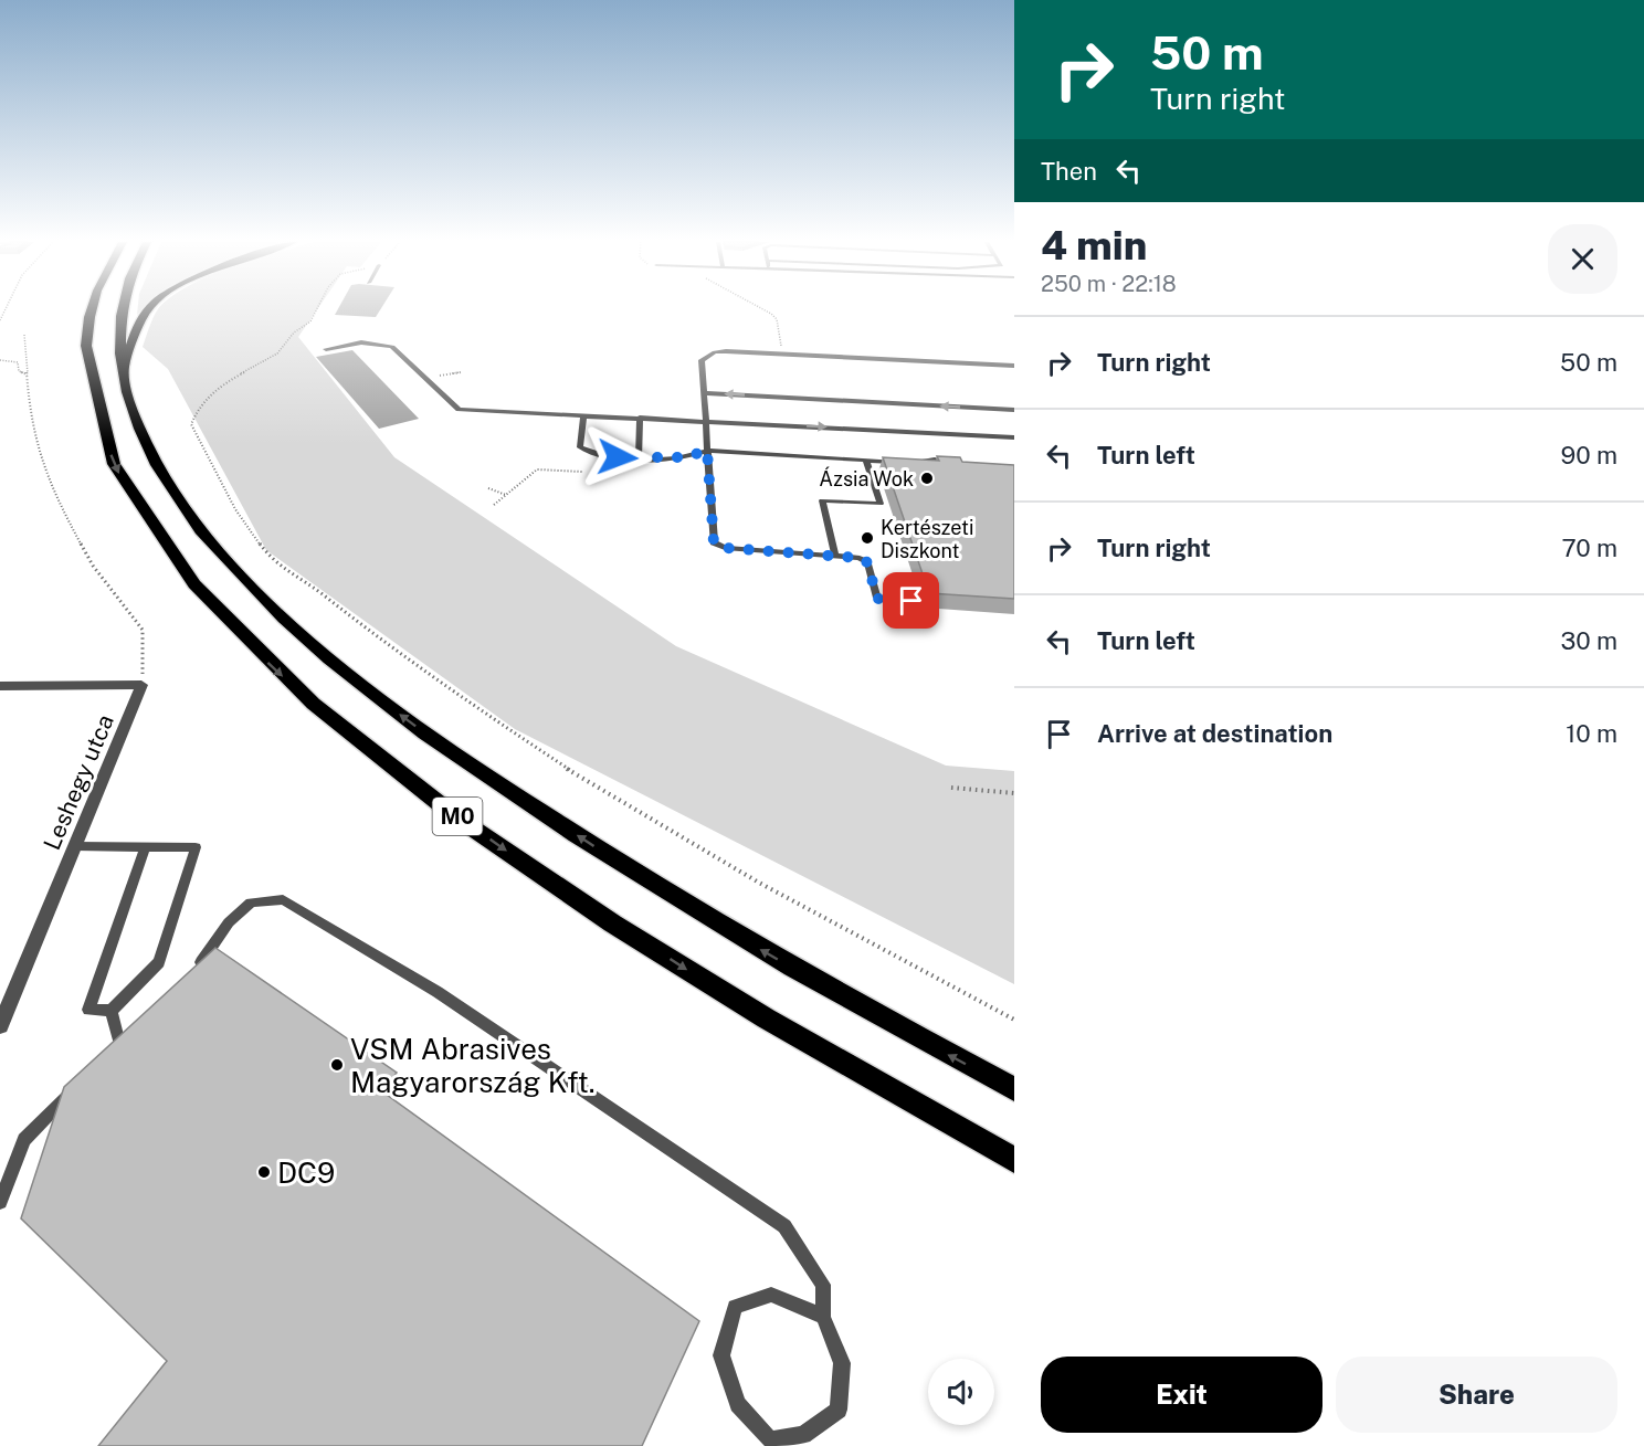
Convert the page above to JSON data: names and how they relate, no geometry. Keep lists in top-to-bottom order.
{
  "streets": {
    "highway": ["M0"],
    "street": ["Leshegy utca"]
  },
  "places": [
    "Ázsia Wok",
    "Kertészeti Diszkont",
    "VSM Abrasives Magyarország Kft.",
    "DC9"
  ],
  "page": {
    "turn": ["50 m", "Turn right"],
    "then": "Then",
    "heading": ["4 min", "250 m · 22:18"],
    "list": [
      {
        "name": "Turn right",
        "value": "50 m"
      },
      {
        "name": "Turn left",
        "value": "90 m"
      },
      {
        "name": "Turn right",
        "value": "70 m"
      },
      {
        "name": "Turn left",
        "value": "30 m"
      },
      {
        "name": "Arrive at destination",
        "value": "10 m"
      }
    ],
    "buttons": ["Exit", "Share"]
  }
}
